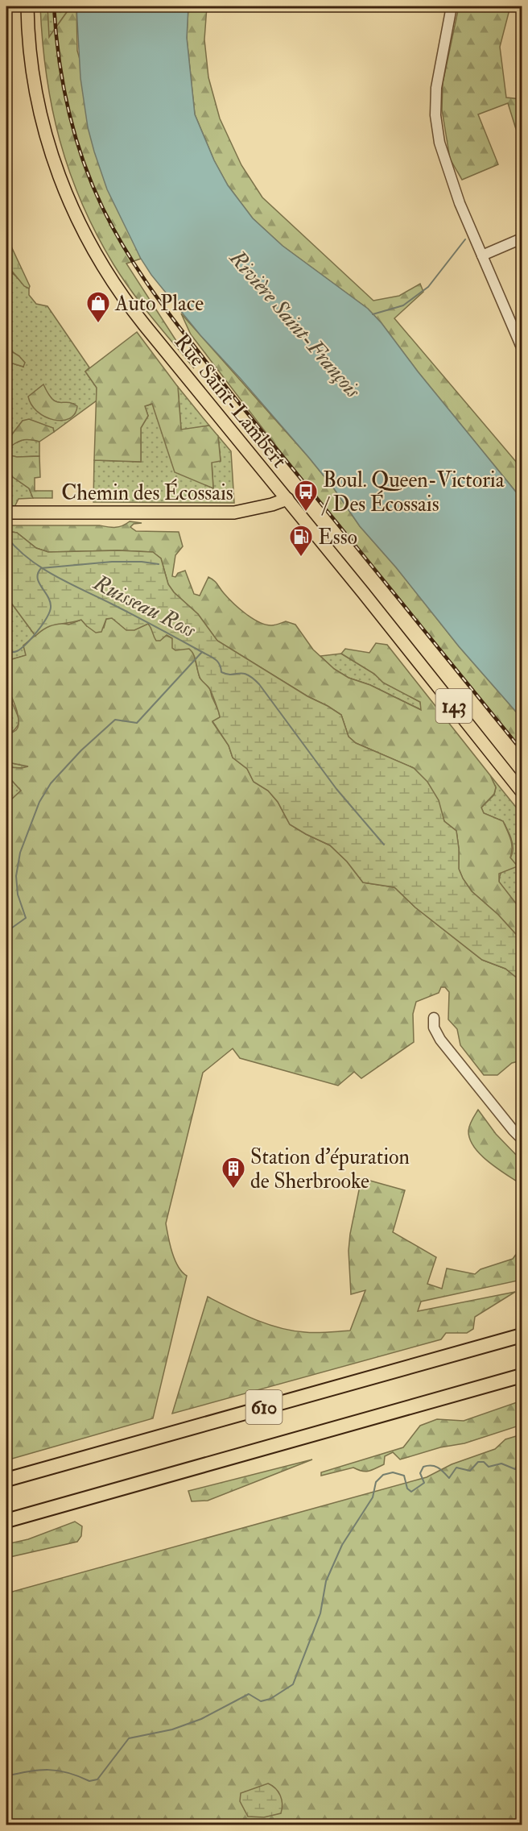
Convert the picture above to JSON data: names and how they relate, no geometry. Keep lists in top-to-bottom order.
{
  "streets": {
    "highway": ["610"],
    "main road": ["Rue Saint-Lambert", "Chemin des Écossais", "143"]
  },
  "crossings": [
    ["Rue Saint-Lambert", "Chemin des Écossais"],
    ["Rue Saint-Lambert", "143"],
    ["Chemin des Écossais", "143"]
  ],
  "water": ["Rivière Saint-François", "Ruisseau Ross"],
  "places": {
    "shop": ["Auto Place"],
    "bus stop": ["Boul. Queen-Victoria / Des Écossais"],
    "fuel station": ["Esso"],
    "building": ["Station d'épuration de Sherbrooke"]
  }
}
